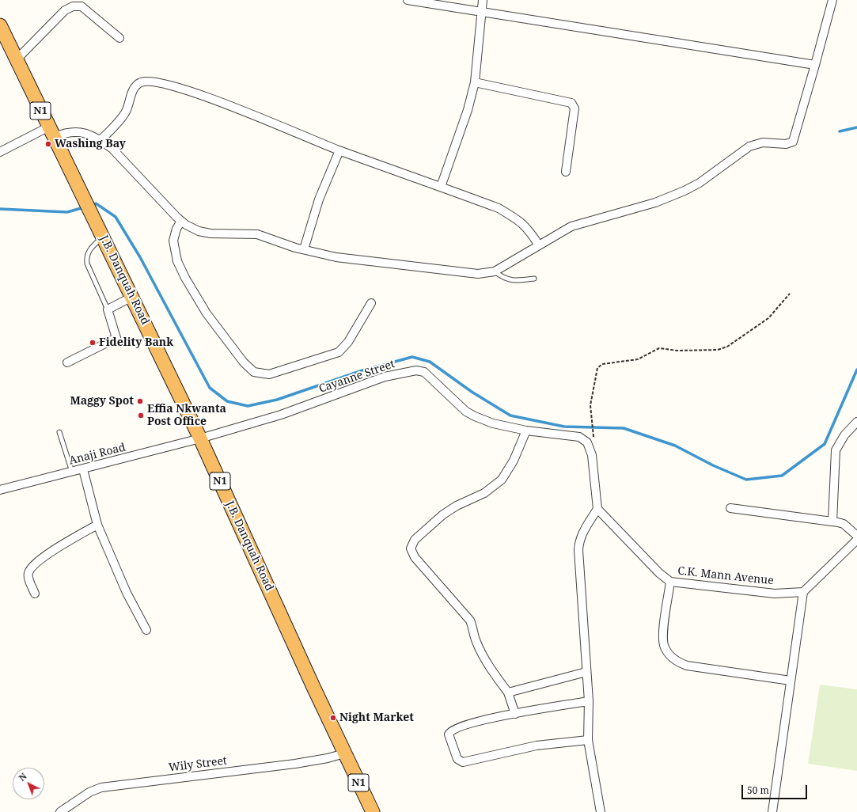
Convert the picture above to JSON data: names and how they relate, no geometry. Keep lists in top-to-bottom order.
{
  "streets": {
    "highway": ["N1", "J.B. Danquah Road"],
    "street": [
      "Cayanne Street",
      "Anaji Road",
      "C.K. Mann Avenue",
      "Wily Street"
    ]
  },
  "crossings": [
    ["J.B. Danquah Road", "Cayanne Street"],
    ["J.B. Danquah Road", "Anaji Road"],
    ["J.B. Danquah Road", "Wily Street"],
    ["Cayanne Street", "Anaji Road"]
  ],
  "places": [
    "Washing Bay",
    "Fidelity Bank",
    "Maggy Spot",
    "Effia Nkwanta Post Office",
    "Night Market"
  ],
  "scale_bar": "50 m",
  "north": "top left"
}
